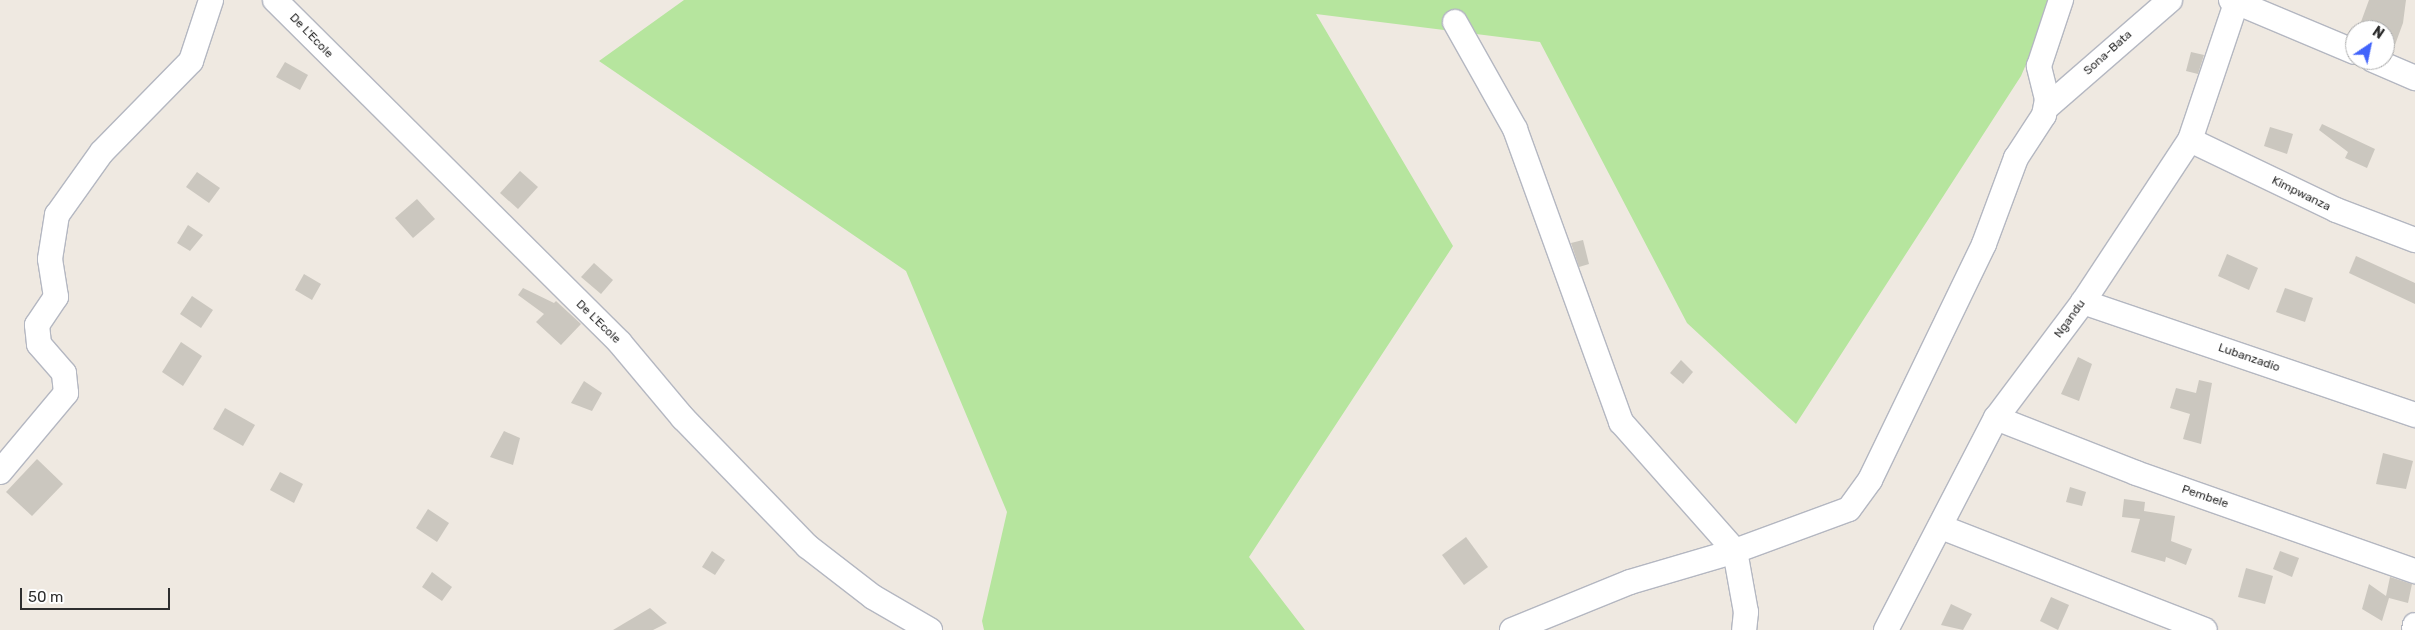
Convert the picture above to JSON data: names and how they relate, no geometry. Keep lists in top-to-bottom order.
{
  "streets": {
    "street": [
      "De L'Ecole",
      "Sona-Bata",
      "Kimpwanza",
      "Ngandu",
      "Lubanzadio",
      "Pembele"
    ]
  },
  "crossings": [
    ["Kimpwanza", "Ngandu"],
    ["Ngandu", "Lubanzadio"],
    ["Ngandu", "Pembele"]
  ],
  "scale_bar": "50 m",
  "north": "top right"
}
